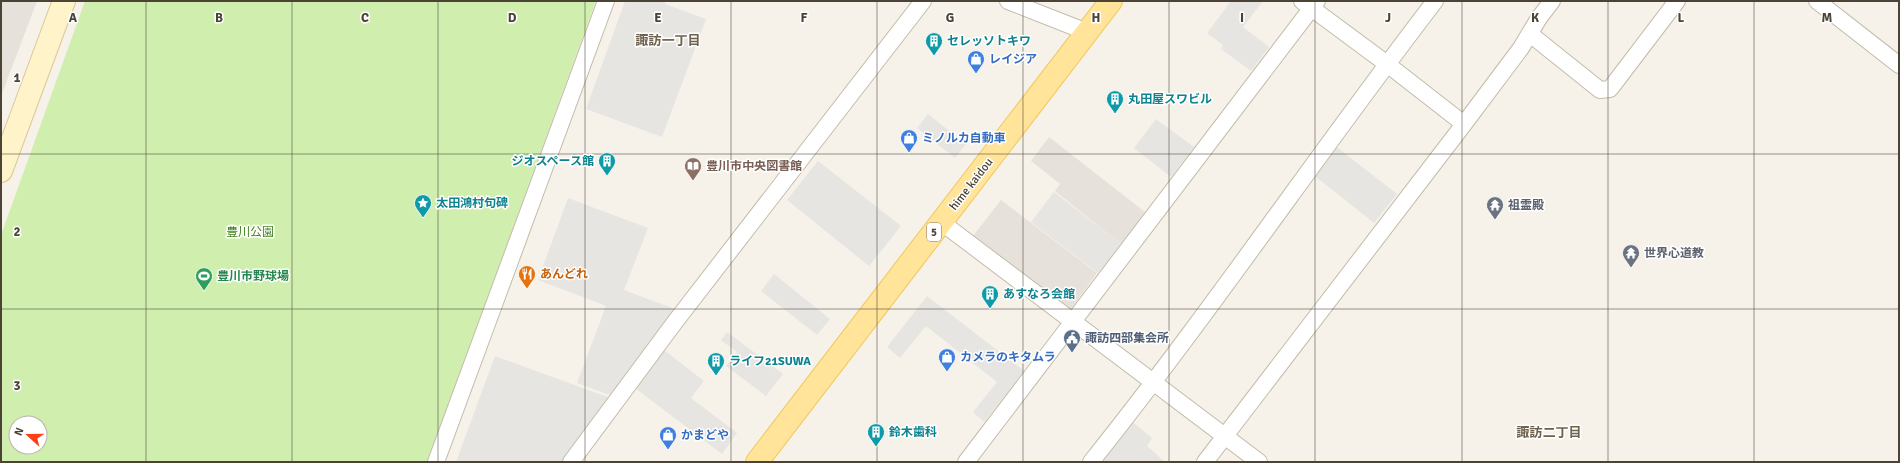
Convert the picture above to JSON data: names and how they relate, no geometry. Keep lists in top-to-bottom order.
{
  "streets": {
    "main road": ["hime kaidou", "5"]
  },
  "districts": ["諏訪一丁目", "諏訪二丁目"],
  "parks": ["豊川公園"],
  "places": {
    "building": [
      "セレッソトキワ",
      "丸田屋スワビル",
      "ジオスペース館",
      "あすなろ会館",
      "ライフ21SUWA",
      "鈴木歯科"
    ],
    "shop": [
      "レイジア",
      "ミノルカ自動車",
      "カメラのキタムラ",
      "かまどや"
    ],
    "library": ["豊川市中央図書館"],
    "place": ["太田鴻村句碑"],
    "temple": ["祖霊殿", "世界心道教"],
    "restaurant": ["あんどれ"],
    "sports": ["豊川市野球場"],
    "public building": ["諏訪四部集会所"]
  },
  "north": "left",
  "grid": {
    "columns": [
      "A",
      "B",
      "C",
      "D",
      "E",
      "F",
      "G",
      "H",
      "I",
      "J",
      "K",
      "L",
      "M"
    ],
    "rows": ["1", "2", "3"]
  }
}
